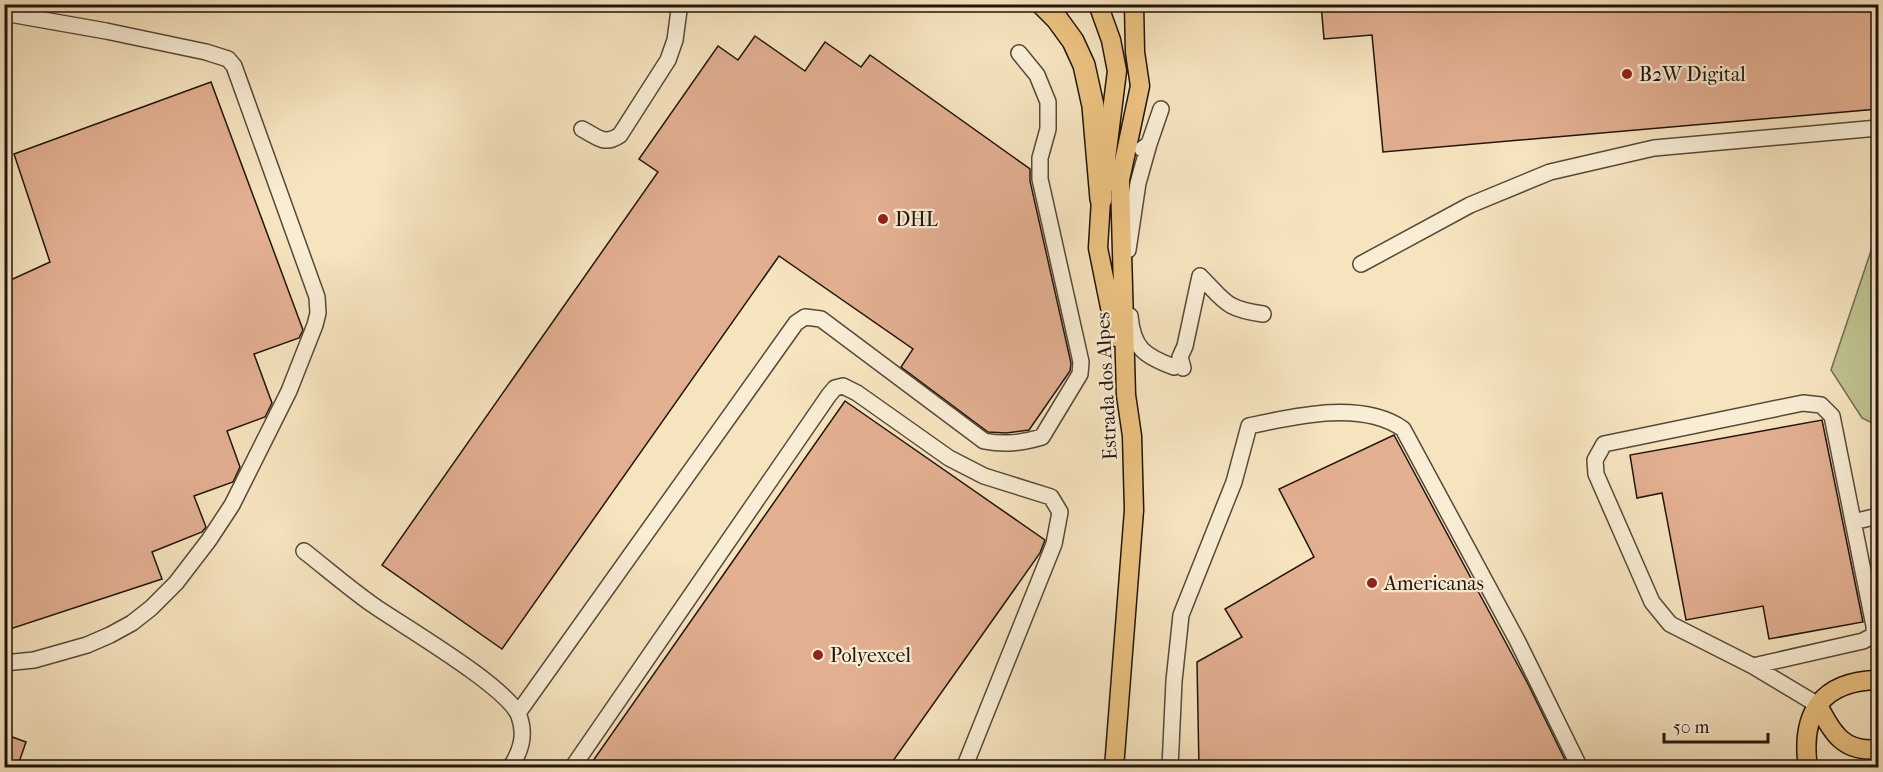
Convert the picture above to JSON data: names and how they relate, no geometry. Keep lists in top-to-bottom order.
{
  "streets": {
    "main road": ["Estrada dos Alpes"]
  },
  "places": [
    "B2W Digital",
    "DHL",
    "Americanas",
    "Polyexcel"
  ],
  "scale_bar": "50 m"
}
